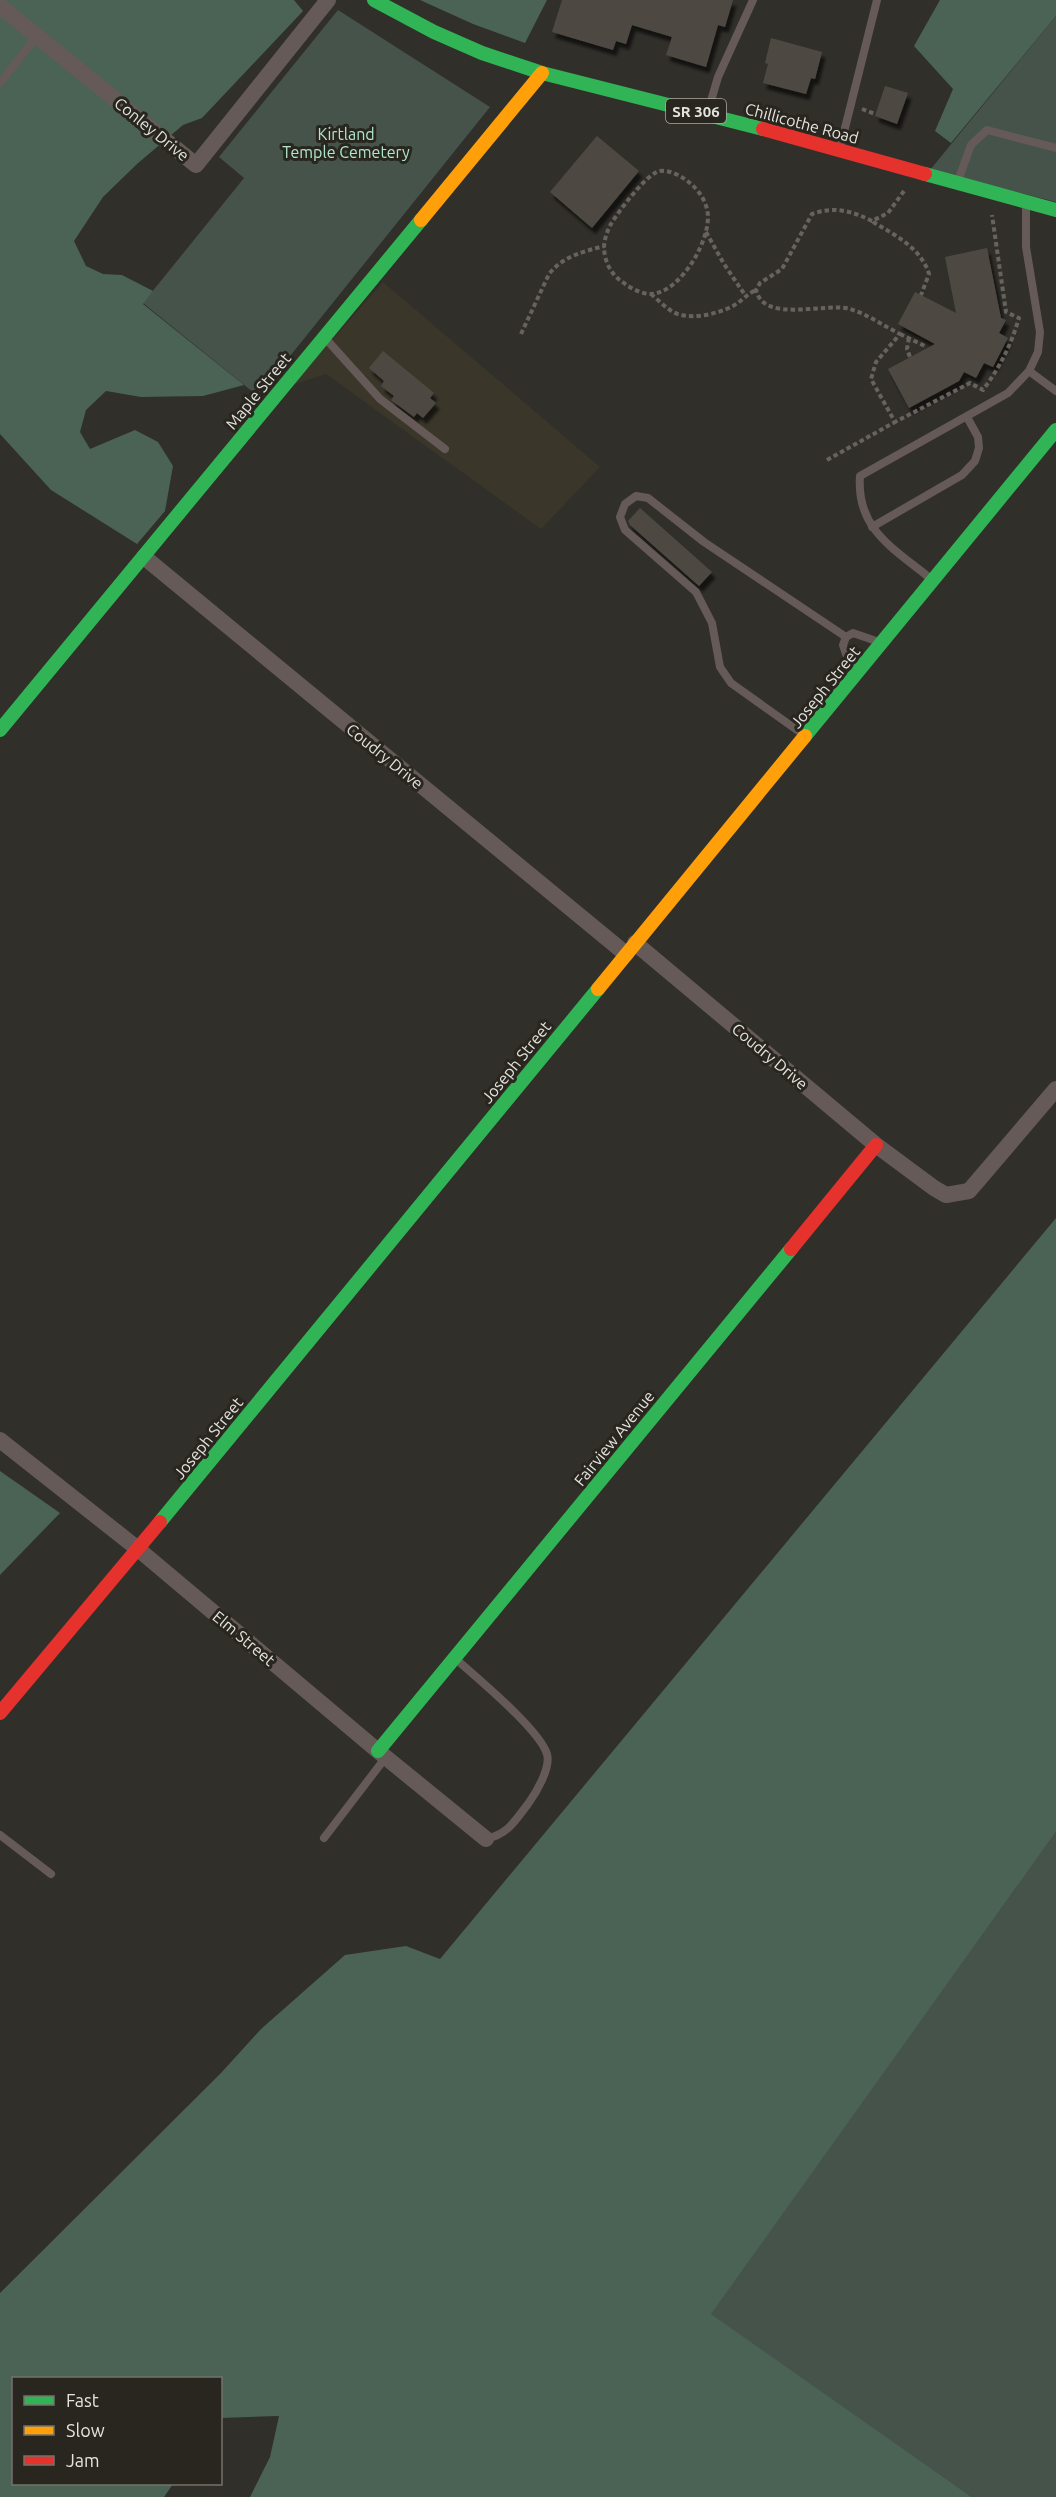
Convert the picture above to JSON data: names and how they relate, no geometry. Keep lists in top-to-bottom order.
{
  "streets": {
    "street": [
      "SR 306",
      "Chillicothe Road",
      "Conley Drive",
      "Maple Street",
      "Joseph Street",
      "Coudry Drive",
      "Fairview Avenue",
      "Elm Street"
    ]
  },
  "crossings": [
    ["Chillicothe Road", "Maple Street"],
    ["Maple Street", "Coudry Drive"],
    ["Joseph Street", "Coudry Drive"],
    ["Joseph Street", "Elm Street"],
    ["Coudry Drive", "Fairview Avenue"],
    ["Fairview Avenue", "Elm Street"]
  ],
  "parks": ["Kirtland Temple Cemetery"],
  "legend": ["Fast", "Slow", "Jam"]
}
